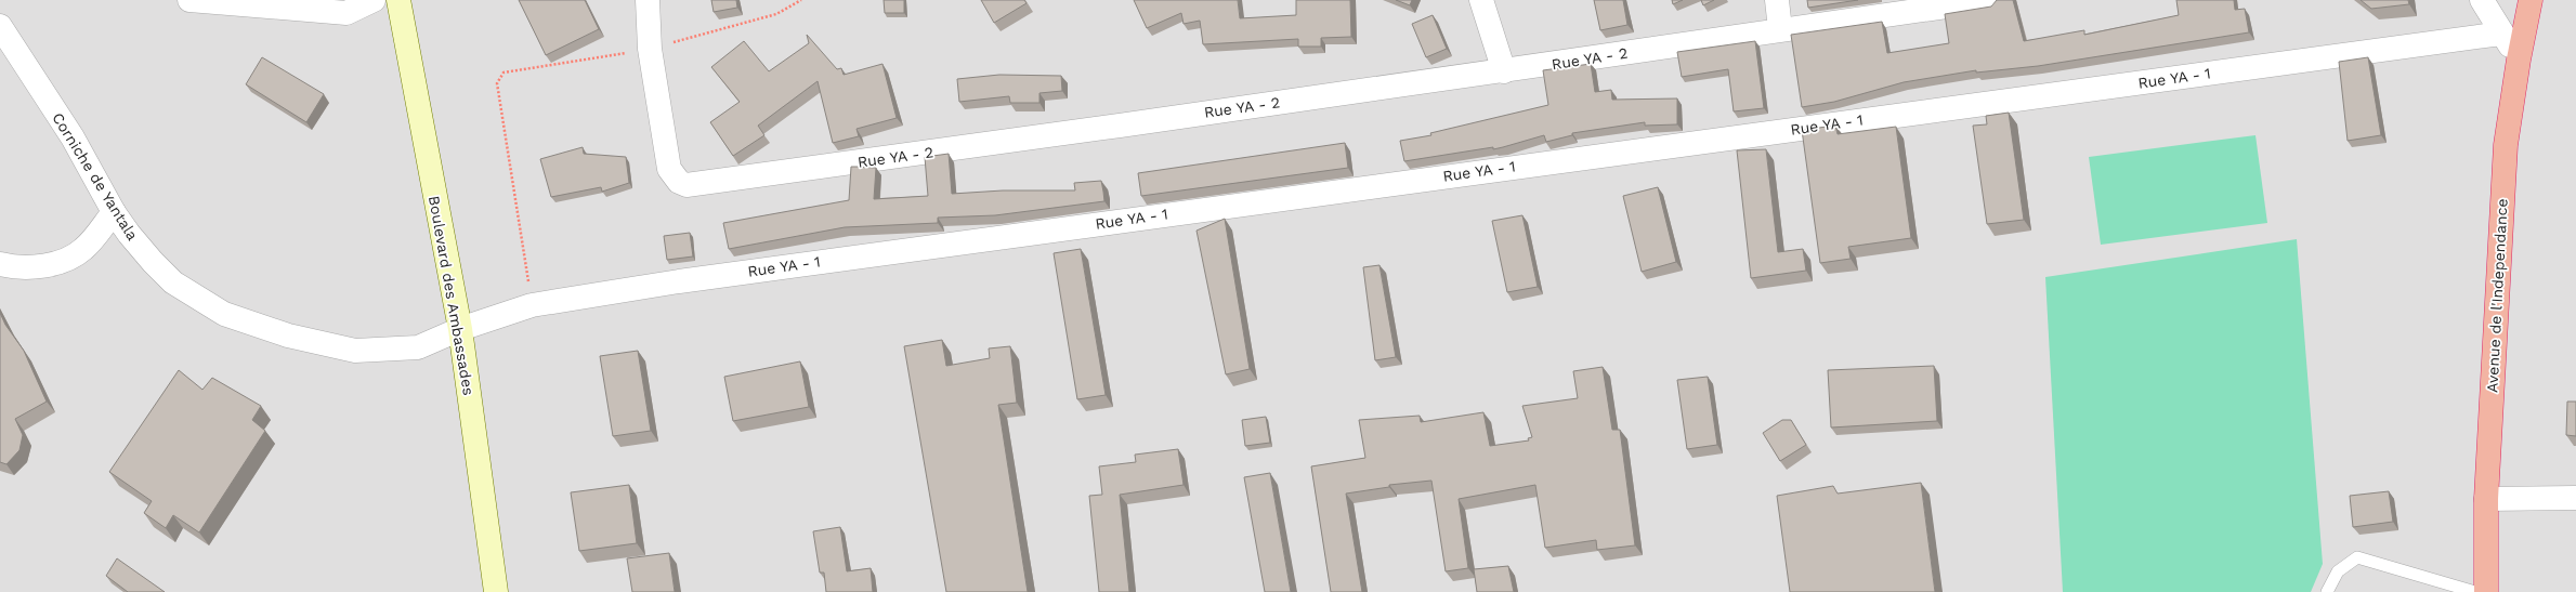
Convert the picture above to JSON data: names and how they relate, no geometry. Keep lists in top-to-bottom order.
{
  "streets": {
    "highway": ["Avenue de l'Independance"],
    "main road": ["Boulevard des Ambassades"],
    "street": ["Rue YA - 2", "Rue YA - 1", "Corniche de Yantala"]
  },
  "crossings": [
    ["Rue YA - 1", "Corniche de Yantala"],
    ["Rue YA - 1", "Boulevard des Ambassades"],
    ["Corniche de Yantala", "Boulevard des Ambassades"]
  ]
}
